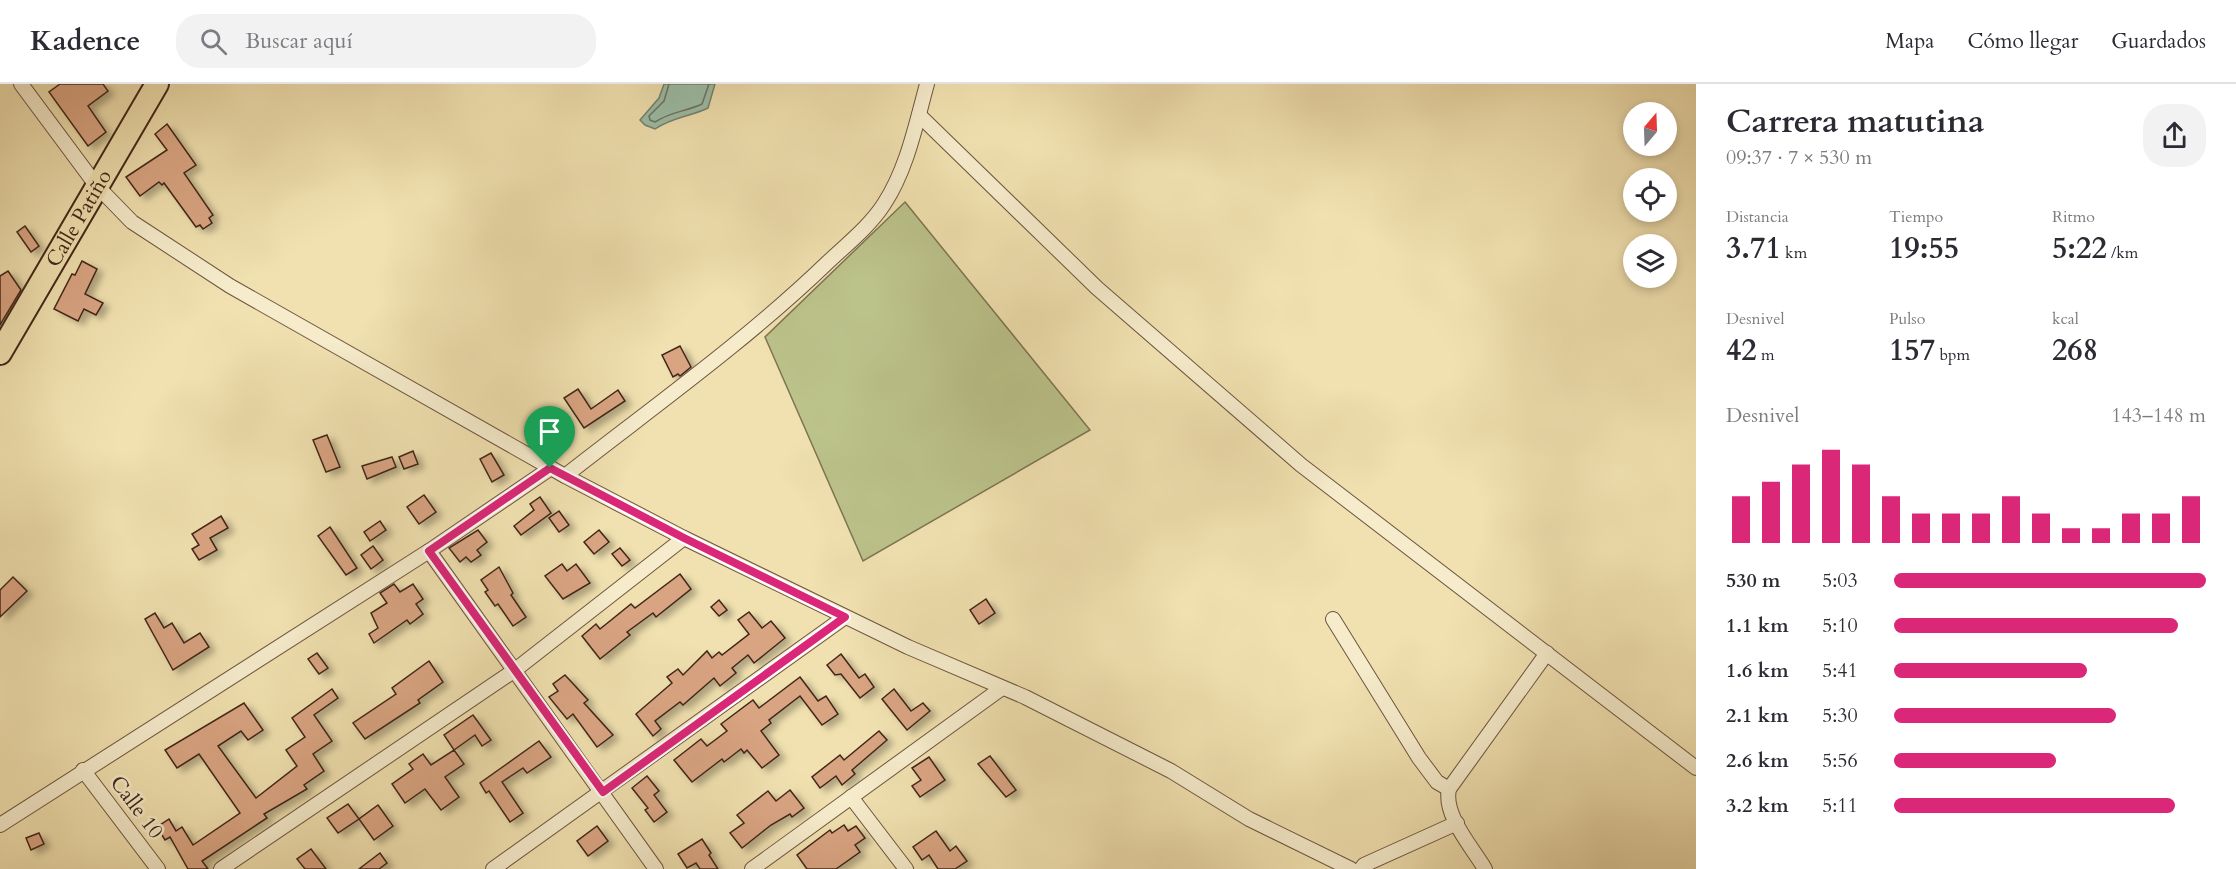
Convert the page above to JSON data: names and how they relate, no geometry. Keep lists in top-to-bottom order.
{
  "streets": {
    "main road": ["Calle Patiño"],
    "street": ["Calle 10"]
  },
  "north": "top",
  "page": {
    "header": "Kadence",
    "search": "Buscar aquí",
    "nav": ["Mapa", "Cómo llegar", "Guardados"],
    "heading": ["Carrera matutina", "09:37 · 7 × 530 m"],
    "stats": [
      ["Distancia", "3.71 km"],
      ["Tiempo", "19:55"],
      ["Ritmo", "5:22 /km"],
      ["Desnivel", "42 m"],
      ["Pulso", "157 bpm"],
      ["kcal", "268"]
    ],
    "chart": ["Desnivel", "143–148 m"],
    "list": [
      {
        "name": "530 m",
        "note": "5:03"
      },
      {
        "name": "1.1 km",
        "note": "5:10"
      },
      {
        "name": "1.6 km",
        "note": "5:41"
      },
      {
        "name": "2.1 km",
        "note": "5:30"
      },
      {
        "name": "2.6 km",
        "note": "5:56"
      },
      {
        "name": "3.2 km",
        "note": "5:11"
      }
    ]
  }
}
